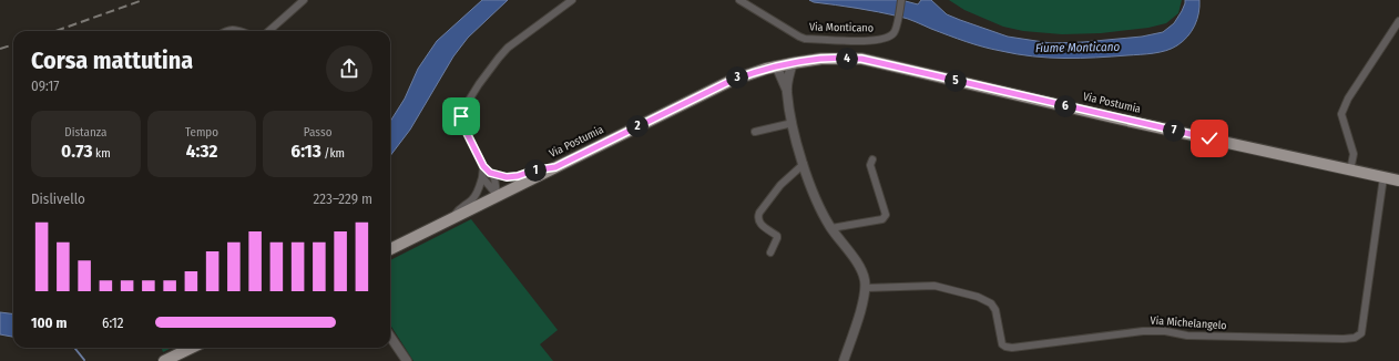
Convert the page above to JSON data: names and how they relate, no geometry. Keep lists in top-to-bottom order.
{
  "streets": {
    "main road": ["Via Postumia"],
    "street": ["Via Monticano", "Via Michelangelo"]
  },
  "crossings": [
    ["Via Postumia", "Via Michelangelo"]
  ],
  "water": ["Fiume Monticano"],
  "page": {
    "heading": ["Corsa mattutina", "09:17"],
    "pins": [
      "4",
      "3",
      "5",
      "6",
      "2",
      "7",
      "1"
    ],
    "stats": [
      ["Distanza", "0.73 km"],
      ["Tempo", "4:32"],
      ["Passo", "6:13 /km"]
    ],
    "chart": ["Dislivello", "223–229 m"],
    "list": [
      {
        "name": "100 m",
        "note": "6:12"
      }
    ]
  }
}
